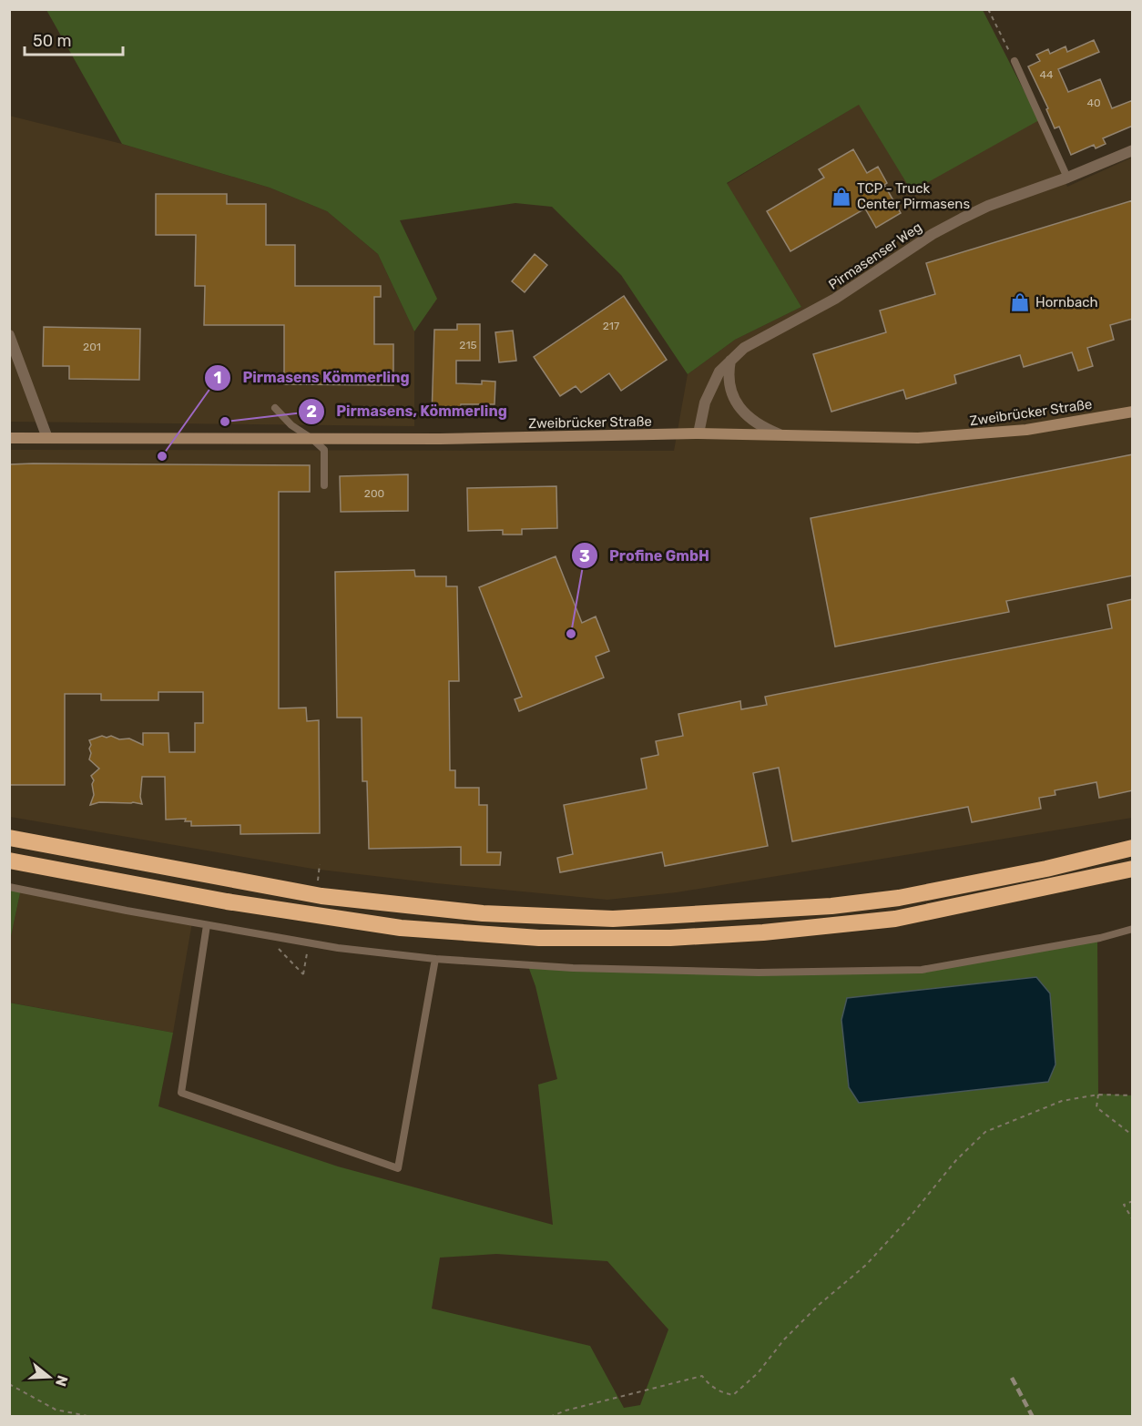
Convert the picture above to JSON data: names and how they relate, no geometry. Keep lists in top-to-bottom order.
{
  "streets": {
    "street": ["Pirmasenser Weg", "Zweibrücker Straße"]
  },
  "crossings": [
    ["Pirmasenser Weg", "Zweibrücker Straße"]
  ],
  "places": {
    "shop": ["TCP - Truck Center Pirmasens", "Hornbach"],
    "other": ["Pirmasens, Kömmerling", "Pirmasens Kömmerling", "Profine GmbH"]
  },
  "house_numbers": [
    "44",
    "40",
    "217",
    "215",
    "201",
    "200"
  ],
  "scale_bar": "50 m",
  "north": "right"
}
